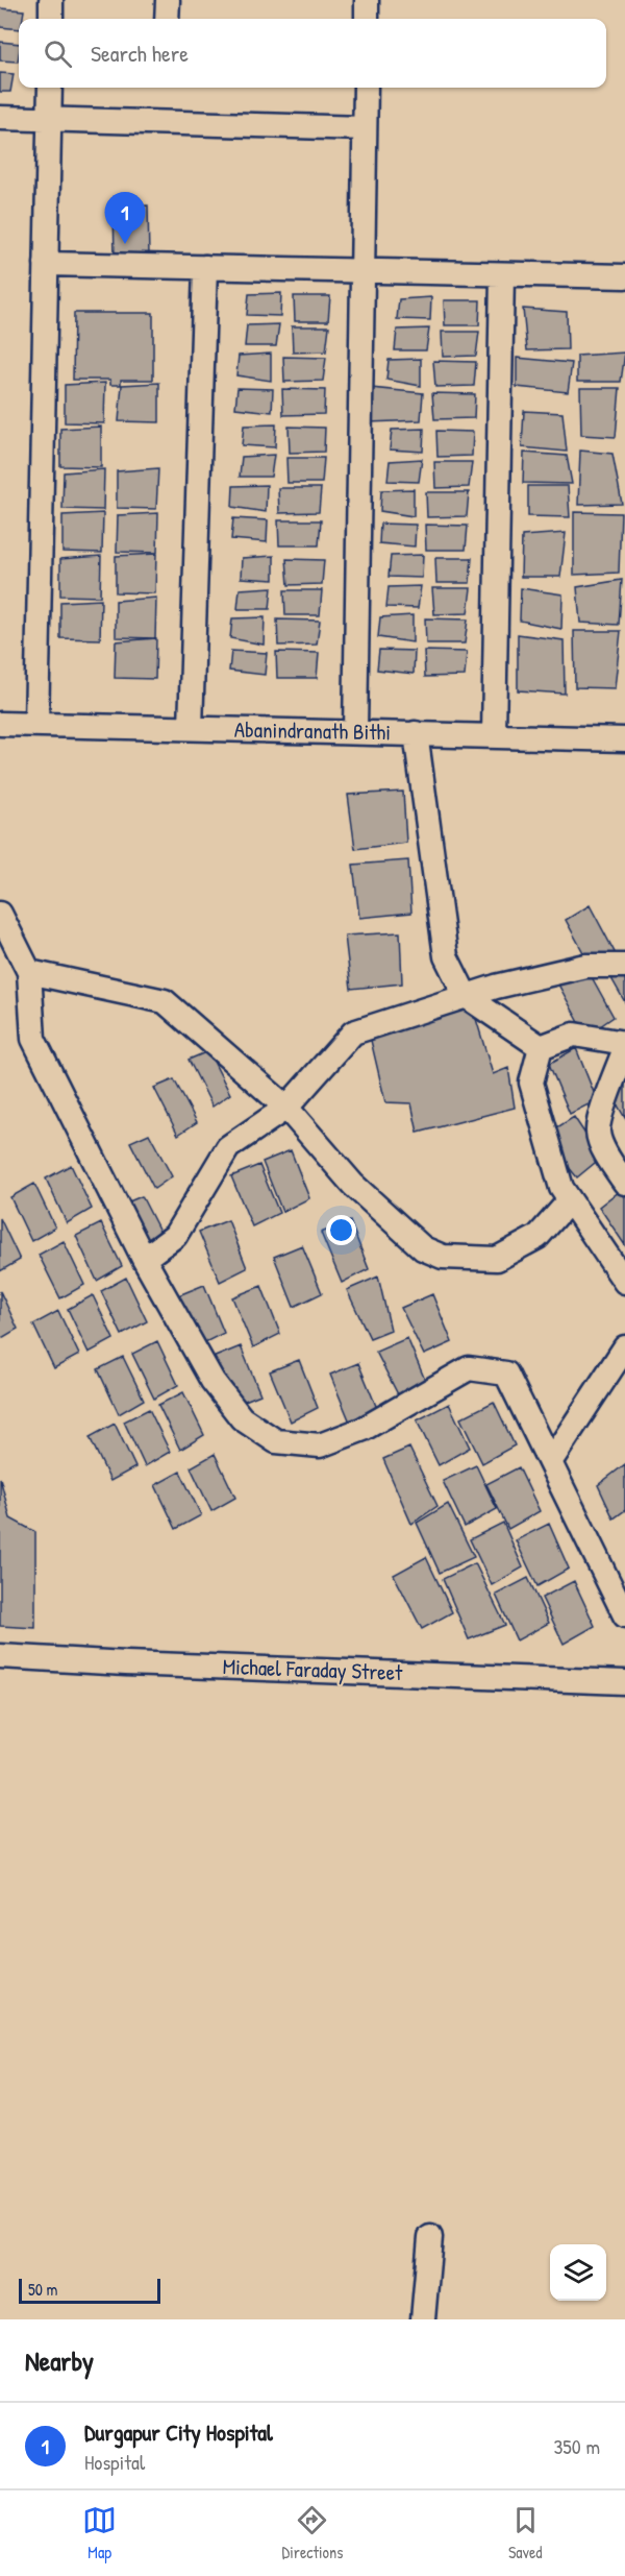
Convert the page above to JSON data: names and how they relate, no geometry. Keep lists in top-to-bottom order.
{
  "streets": {
    "street": ["Abanindranath Bithi", "Michael Faraday Street"]
  },
  "scale_bar": "50 m",
  "page": {
    "search": "Search here",
    "pins": "1",
    "scale": "50 m",
    "heading": "Nearby",
    "list": [
      {
        "mark": "1",
        "name": "Durgapur City Hospital",
        "note": "Hospital",
        "value": "350 m"
      }
    ],
    "nav": ["Map", "Directions", "Saved"]
  }
}
